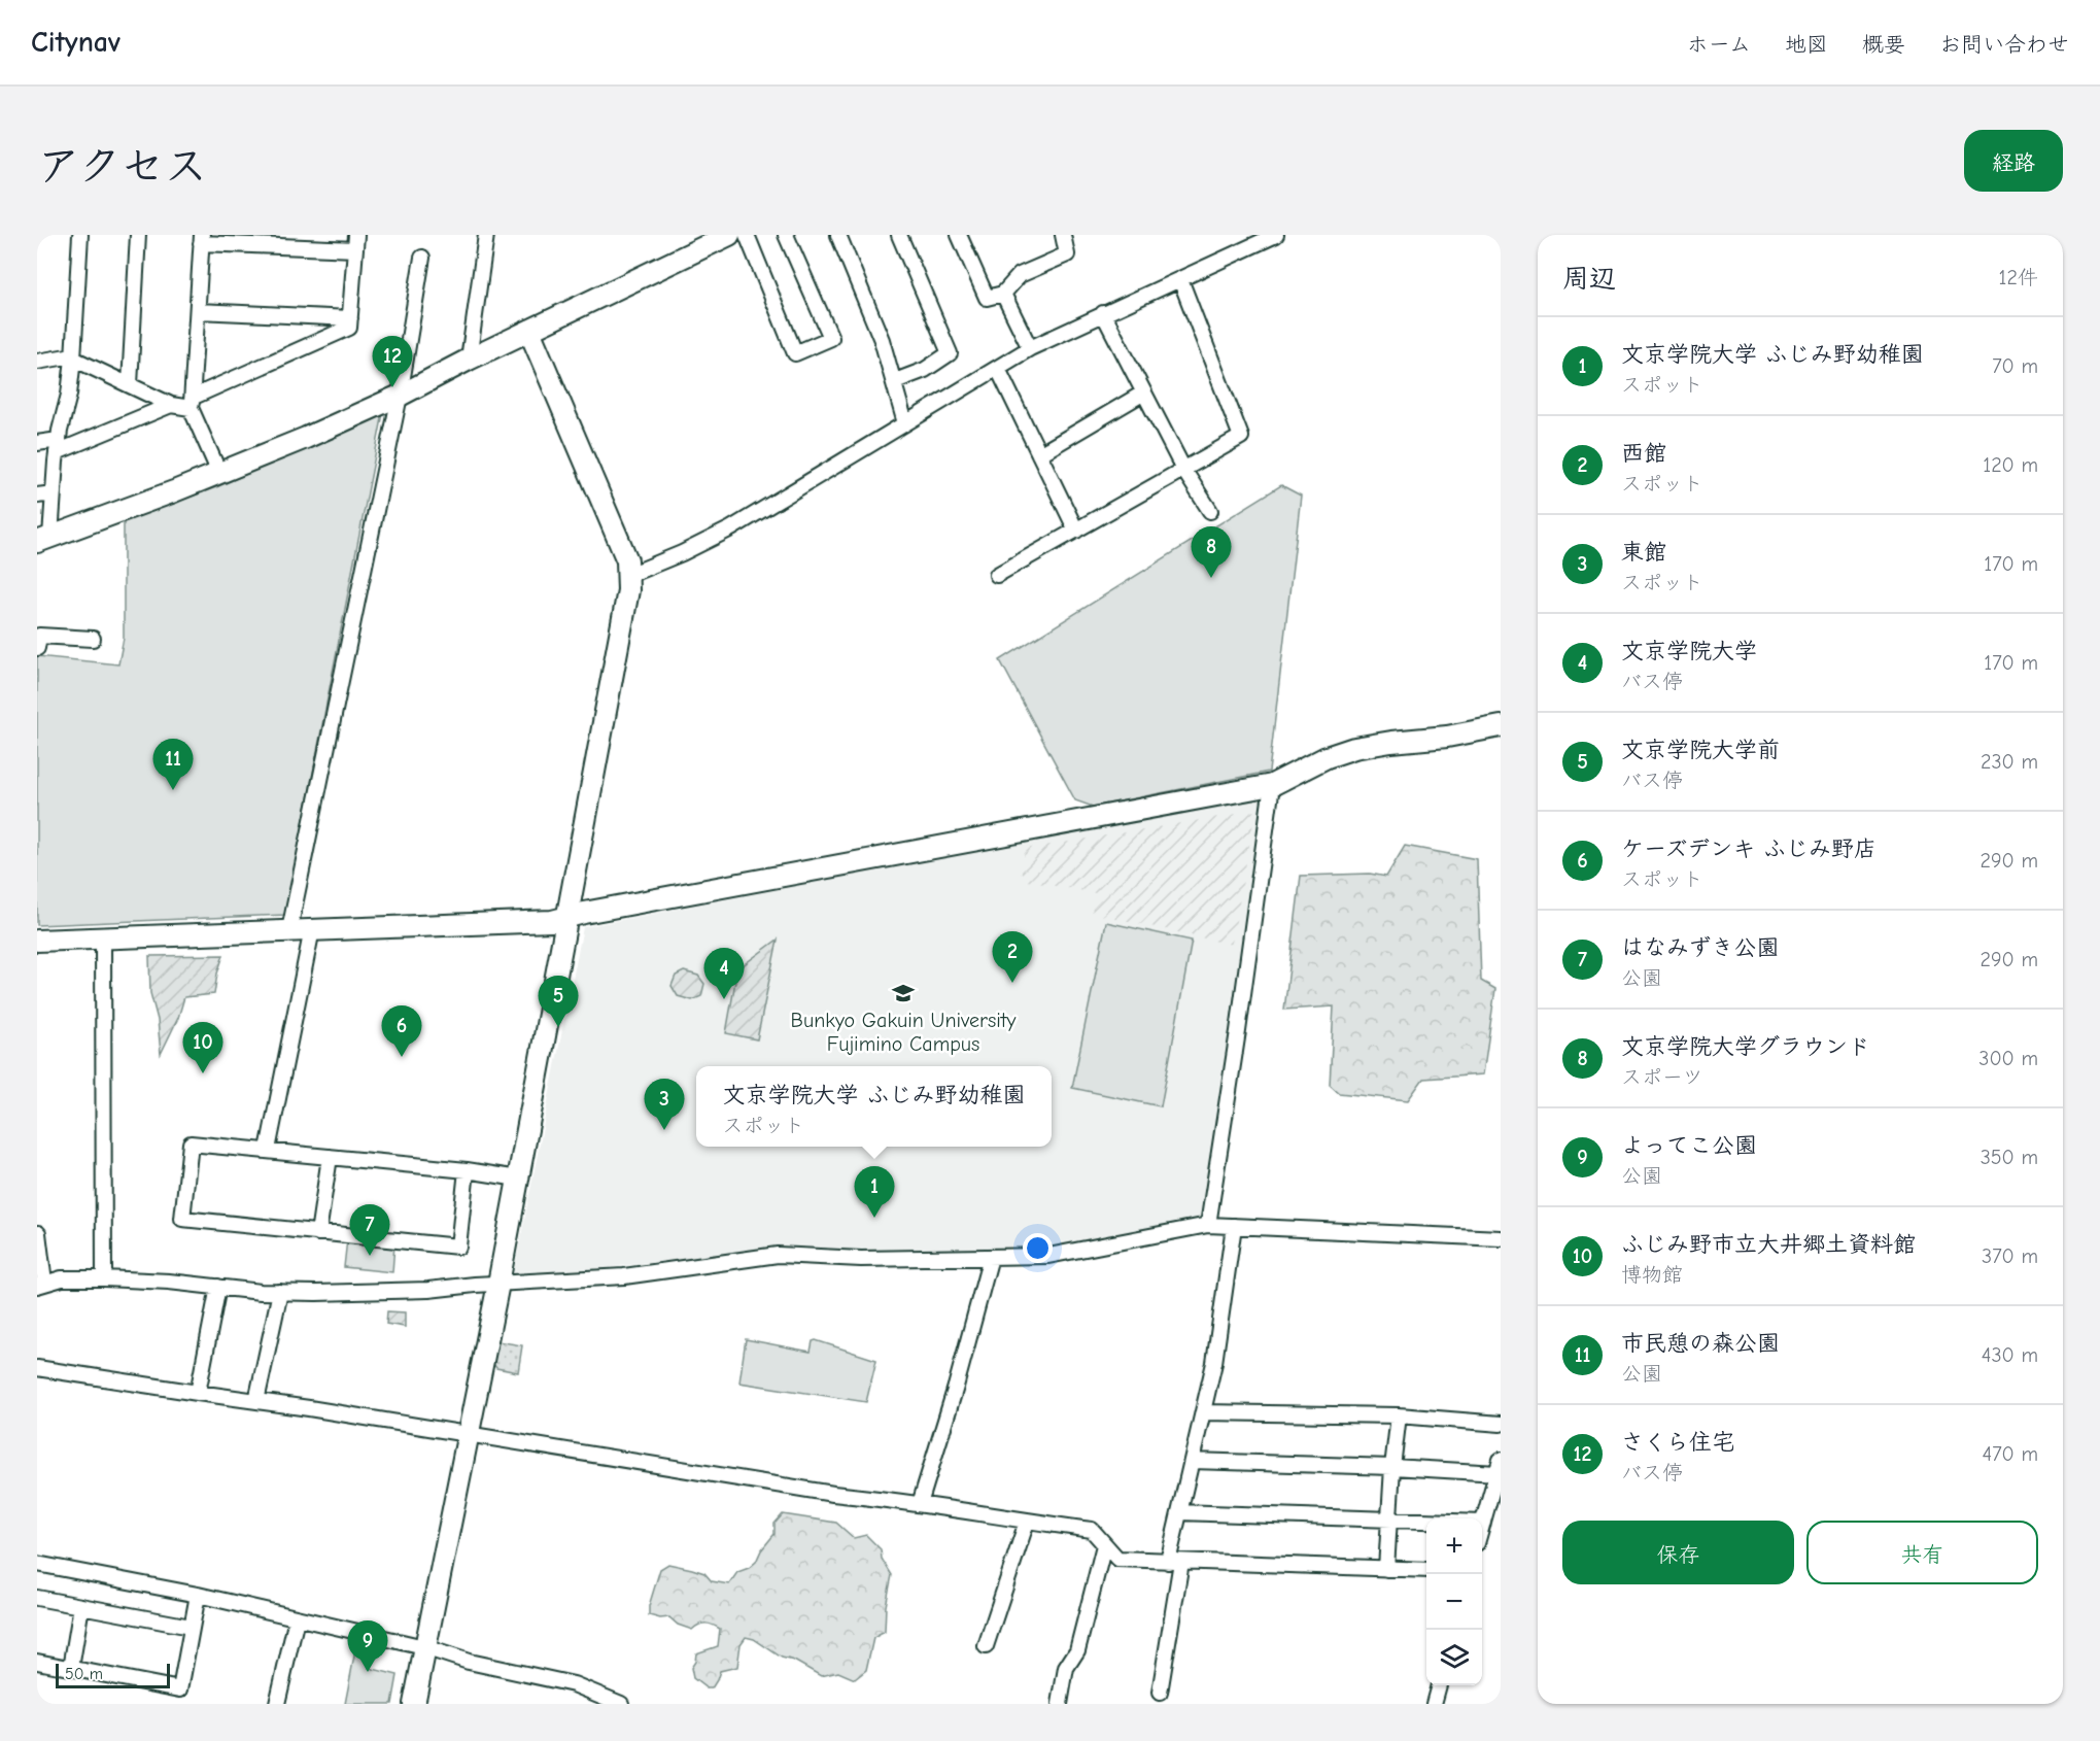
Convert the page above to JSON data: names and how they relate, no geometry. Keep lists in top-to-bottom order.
{
  "places": {
    "school or university": ["Bunkyo Gakuin University Fujimino Campus"]
  },
  "scale_bar": "50 m",
  "page": {
    "header": "Citynav",
    "nav": [
      "ホーム",
      "地図",
      "概要",
      "お問い合わせ"
    ],
    "title": "アクセス",
    "buttons": [
      "経路",
      ["保存", "共有"]
    ],
    "heading": ["周辺", "12件"],
    "list": [
      {
        "mark": "1",
        "name": "文京学院大学 ふじみ野幼稚園",
        "note": "スポット",
        "value": "70 m"
      },
      {
        "mark": "2",
        "name": "西館",
        "note": "スポット",
        "value": "120 m"
      },
      {
        "mark": "3",
        "name": "東館",
        "note": "スポット",
        "value": "170 m"
      },
      {
        "mark": "4",
        "name": "文京学院大学",
        "note": "バス停",
        "value": "170 m"
      },
      {
        "mark": "5",
        "name": "文京学院大学前",
        "note": "バス停",
        "value": "230 m"
      },
      {
        "mark": "6",
        "name": "ケーズデンキ ふじみ野店",
        "note": "スポット",
        "value": "290 m"
      },
      {
        "mark": "7",
        "name": "はなみずき公園",
        "note": "公園",
        "value": "290 m"
      },
      {
        "mark": "8",
        "name": "文京学院大学グラウンド",
        "note": "スポーツ",
        "value": "300 m"
      },
      {
        "mark": "9",
        "name": "よってこ公園",
        "note": "公園",
        "value": "350 m"
      },
      {
        "mark": "10",
        "name": "ふじみ野市立大井郷土資料館",
        "note": "博物館",
        "value": "370 m"
      },
      {
        "mark": "11",
        "name": "市民憩の森公園",
        "note": "公園",
        "value": "430 m"
      },
      {
        "mark": "12",
        "name": "さくら住宅",
        "note": "バス停",
        "value": "470 m"
      }
    ],
    "pins": [
      "12",
      "8",
      "11",
      "2",
      "4",
      "5",
      "6",
      "10",
      "3",
      "1",
      "7",
      "9"
    ],
    "popup": ["文京学院大学 ふじみ野幼稚園", "スポット"],
    "map_buttons": ["+", "−"],
    "scale": "50 m"
  }
}
